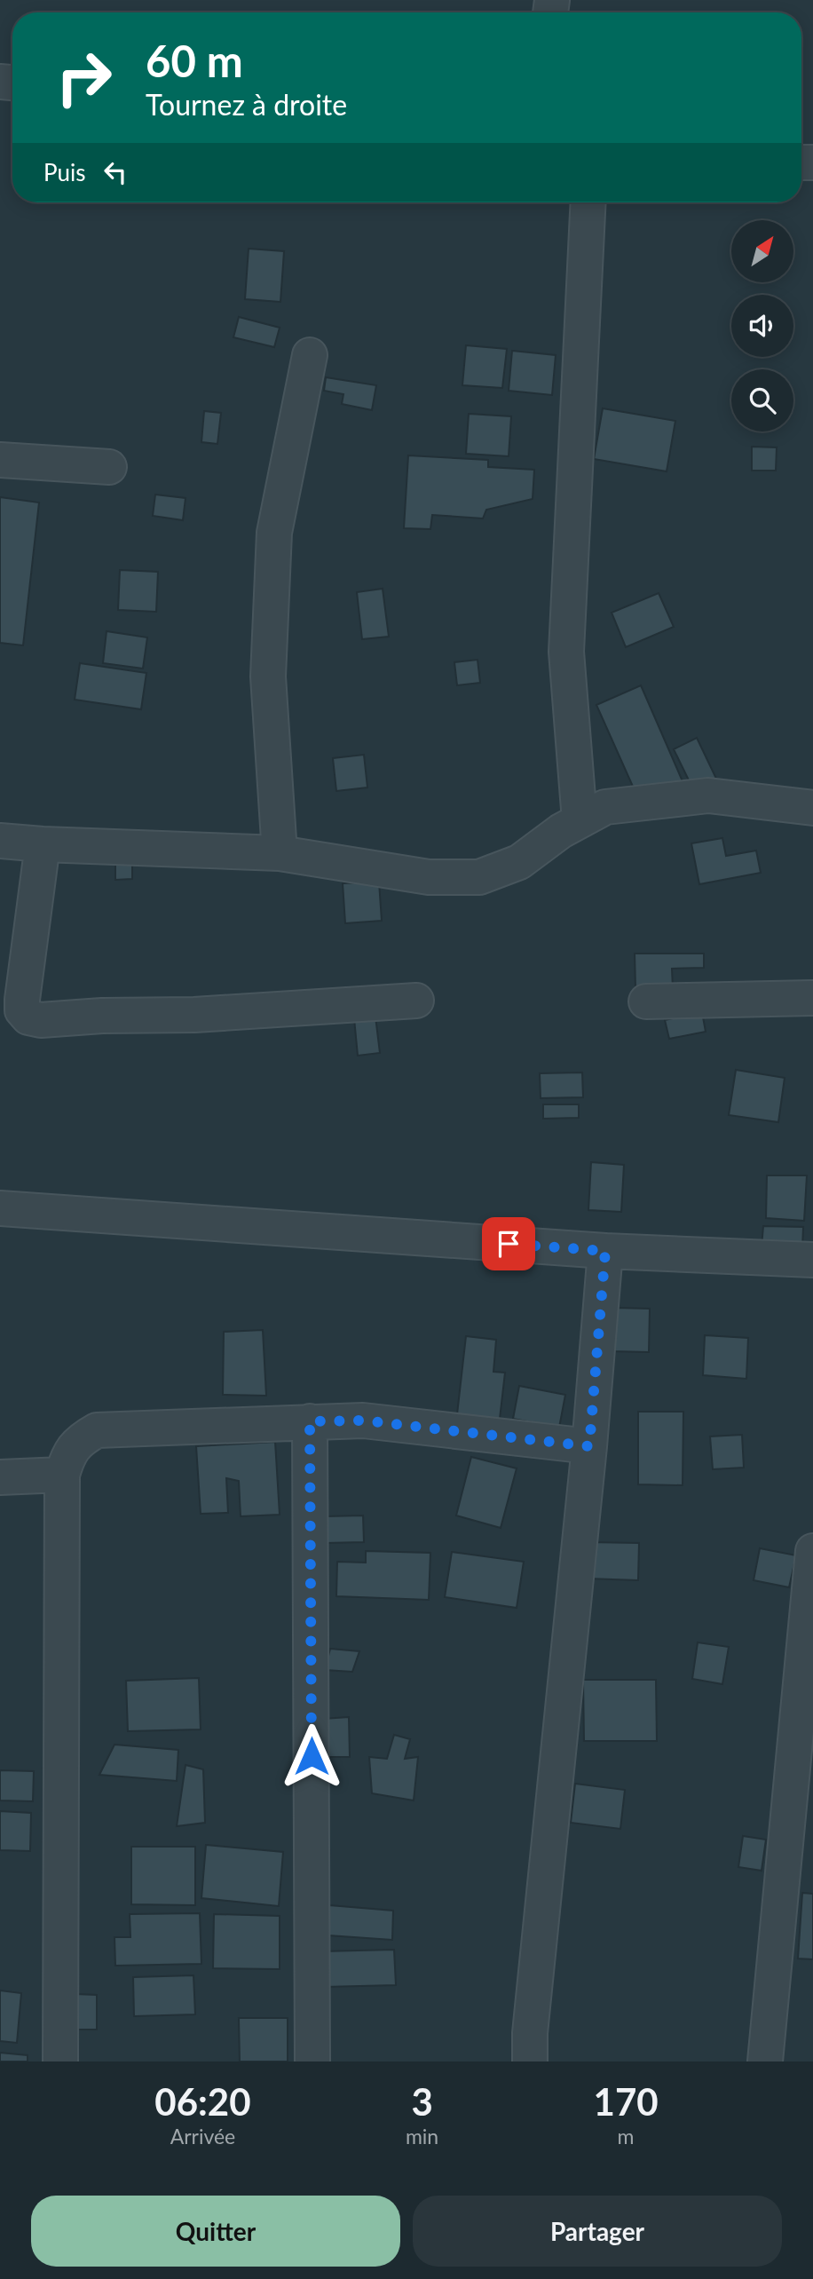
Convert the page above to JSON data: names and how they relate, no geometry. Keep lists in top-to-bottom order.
{
  "north": "top right",
  "page": {
    "turn": ["60 m", "Tournez à droite"],
    "then": "Puis",
    "eta": [
      "06:20",
      "Arrivée",
      "3",
      "min",
      "170",
      "m"
    ],
    "buttons": ["Quitter", "Partager"]
  }
}
